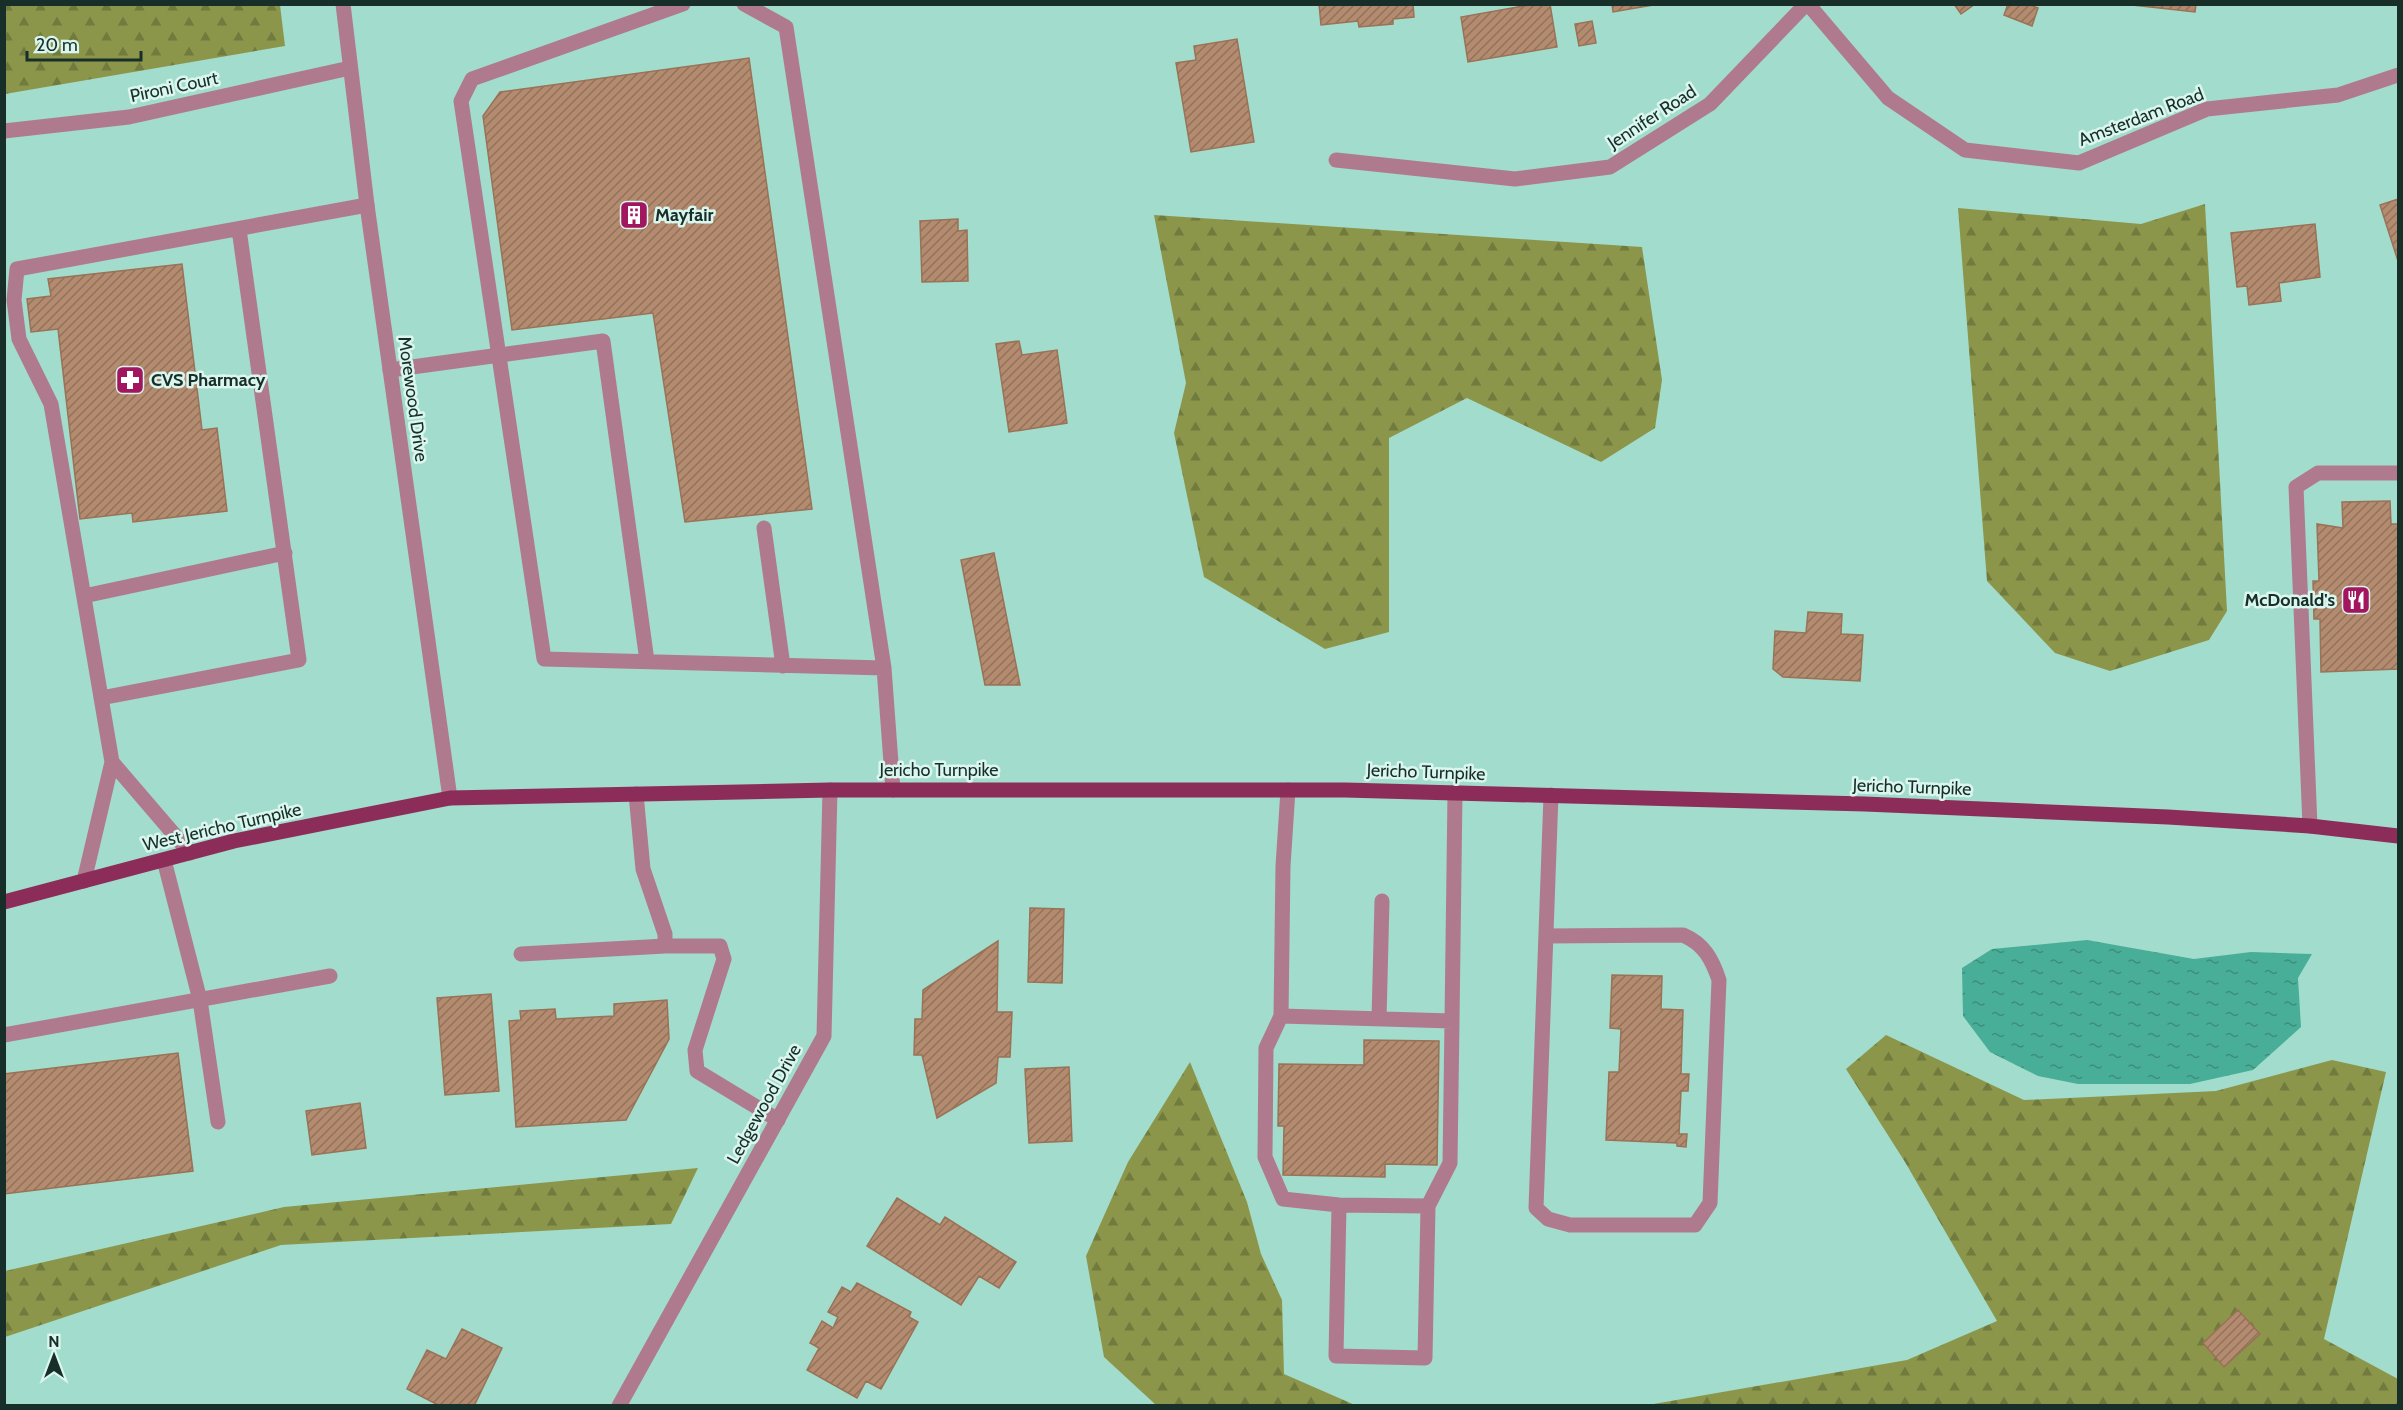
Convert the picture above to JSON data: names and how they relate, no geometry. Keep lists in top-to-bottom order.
{
  "streets": {
    "main road": ["Jericho Turnpike", "West Jericho Turnpike"],
    "street": [
      "Pironi Court",
      "Jennifer Road",
      "Amsterdam Road",
      "Morewood Drive",
      "Ledgewood Drive"
    ]
  },
  "crossings": [
    ["Pironi Court", "Morewood Drive"],
    ["Jennifer Road", "Amsterdam Road"],
    ["Morewood Drive", "Jericho Turnpike"],
    ["Morewood Drive", "West Jericho Turnpike"],
    ["Jericho Turnpike", "West Jericho Turnpike"],
    ["Jericho Turnpike", "Ledgewood Drive"]
  ],
  "places": {
    "building": ["Mayfair"],
    "pharmacy": ["CVS Pharmacy"],
    "restaurant": ["McDonald's"]
  },
  "scale_bar": "20 m",
  "north": "top"
}
